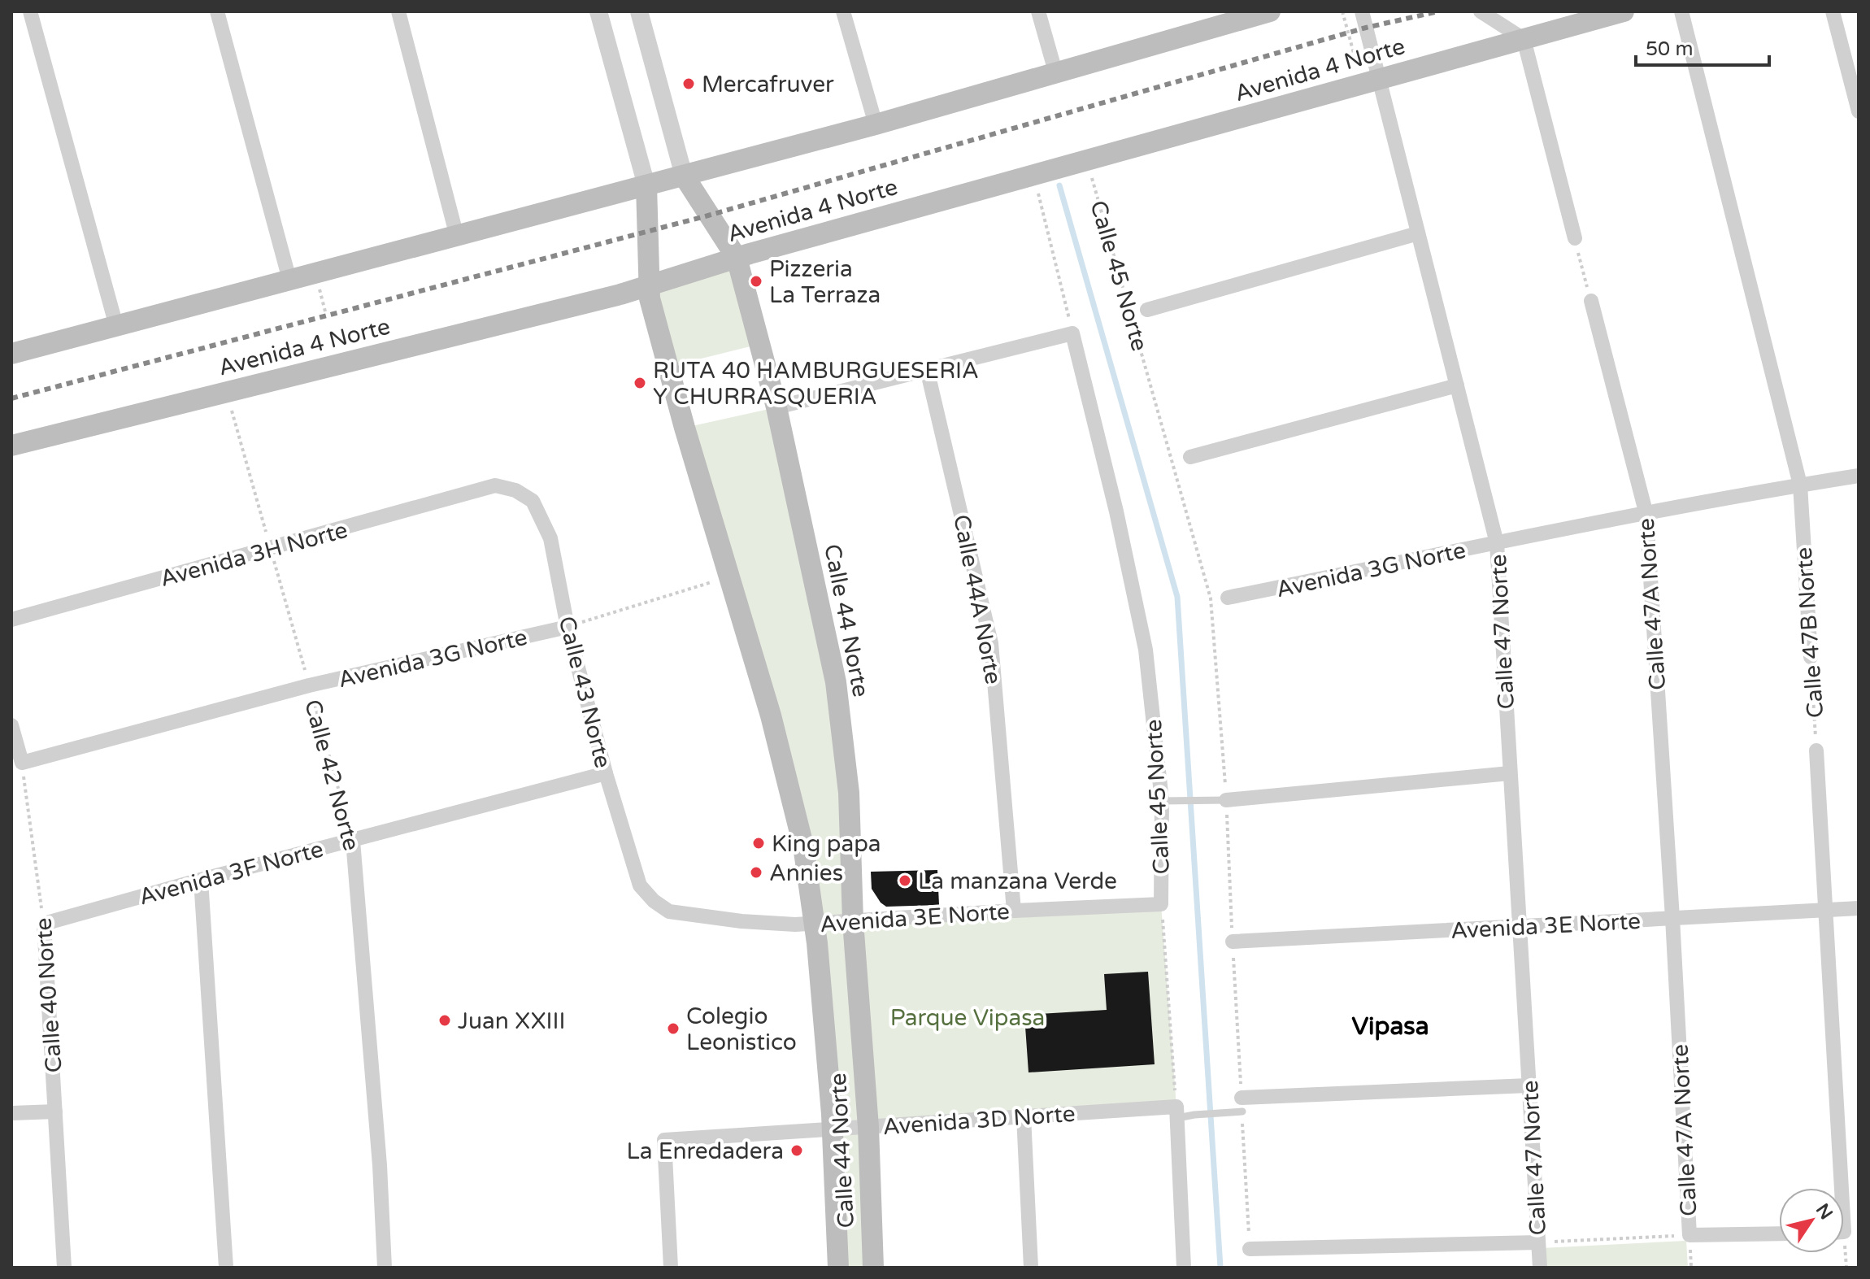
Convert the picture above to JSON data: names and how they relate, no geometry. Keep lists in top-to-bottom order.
{
  "streets": {
    "main road": ["Avenida 4 Norte", "Calle 44 Norte"],
    "street": [
      "Calle 45 Norte",
      "Avenida 3H Norte",
      "Avenida 3G Norte",
      "Calle 44A Norte",
      "Calle 47A Norte",
      "Calle 47 Norte",
      "Calle 47B Norte",
      "Calle 43 Norte",
      "Calle 42 Norte",
      "Avenida 3F Norte",
      "Avenida 3E Norte",
      "Calle 40 Norte",
      "Avenida 3D Norte"
    ]
  },
  "crossings": [
    ["Avenida 4 Norte", "Calle 44 Norte"],
    ["Avenida 4 Norte", "Calle 47 Norte"],
    ["Calle 45 Norte", "Avenida 3E Norte"],
    ["Calle 45 Norte", "Avenida 3D Norte"],
    ["Avenida 3H Norte", "Calle 43 Norte"],
    ["Avenida 3H Norte", "Calle 42 Norte"],
    ["Avenida 3G Norte", "Calle 47A Norte"],
    ["Avenida 3G Norte", "Calle 47 Norte"],
    ["Avenida 3G Norte", "Calle 47B Norte"],
    ["Avenida 3G Norte", "Calle 43 Norte"],
    ["Avenida 3G Norte", "Calle 42 Norte"],
    ["Avenida 3G Norte", "Calle 40 Norte"],
    ["Calle 44A Norte", "Avenida 3E Norte"],
    ["Calle 47A Norte", "Avenida 3E Norte"],
    ["Calle 44 Norte", "Avenida 3E Norte"],
    ["Calle 44 Norte", "Avenida 3D Norte"],
    ["Calle 47 Norte", "Avenida 3E Norte"],
    ["Calle 47B Norte", "Avenida 3E Norte"],
    ["Calle 43 Norte", "Avenida 3F Norte"],
    ["Calle 43 Norte", "Avenida 3E Norte"],
    ["Calle 42 Norte", "Avenida 3F Norte"],
    ["Avenida 3F Norte", "Calle 40 Norte"]
  ],
  "districts": ["Vipasa"],
  "parks": ["Parque Vipasa"],
  "places": [
    "Mercafruver",
    "Pizzeria La Terraza",
    "RUTA 40 HAMBURGUESERIA Y CHURRASQUERIA",
    "King papa",
    "Annies",
    "La manzana Verde",
    "Juan XXIII",
    "Colegio Leonistico",
    "La Enredadera"
  ],
  "scale_bar": "50 m",
  "north": "top right"
}
